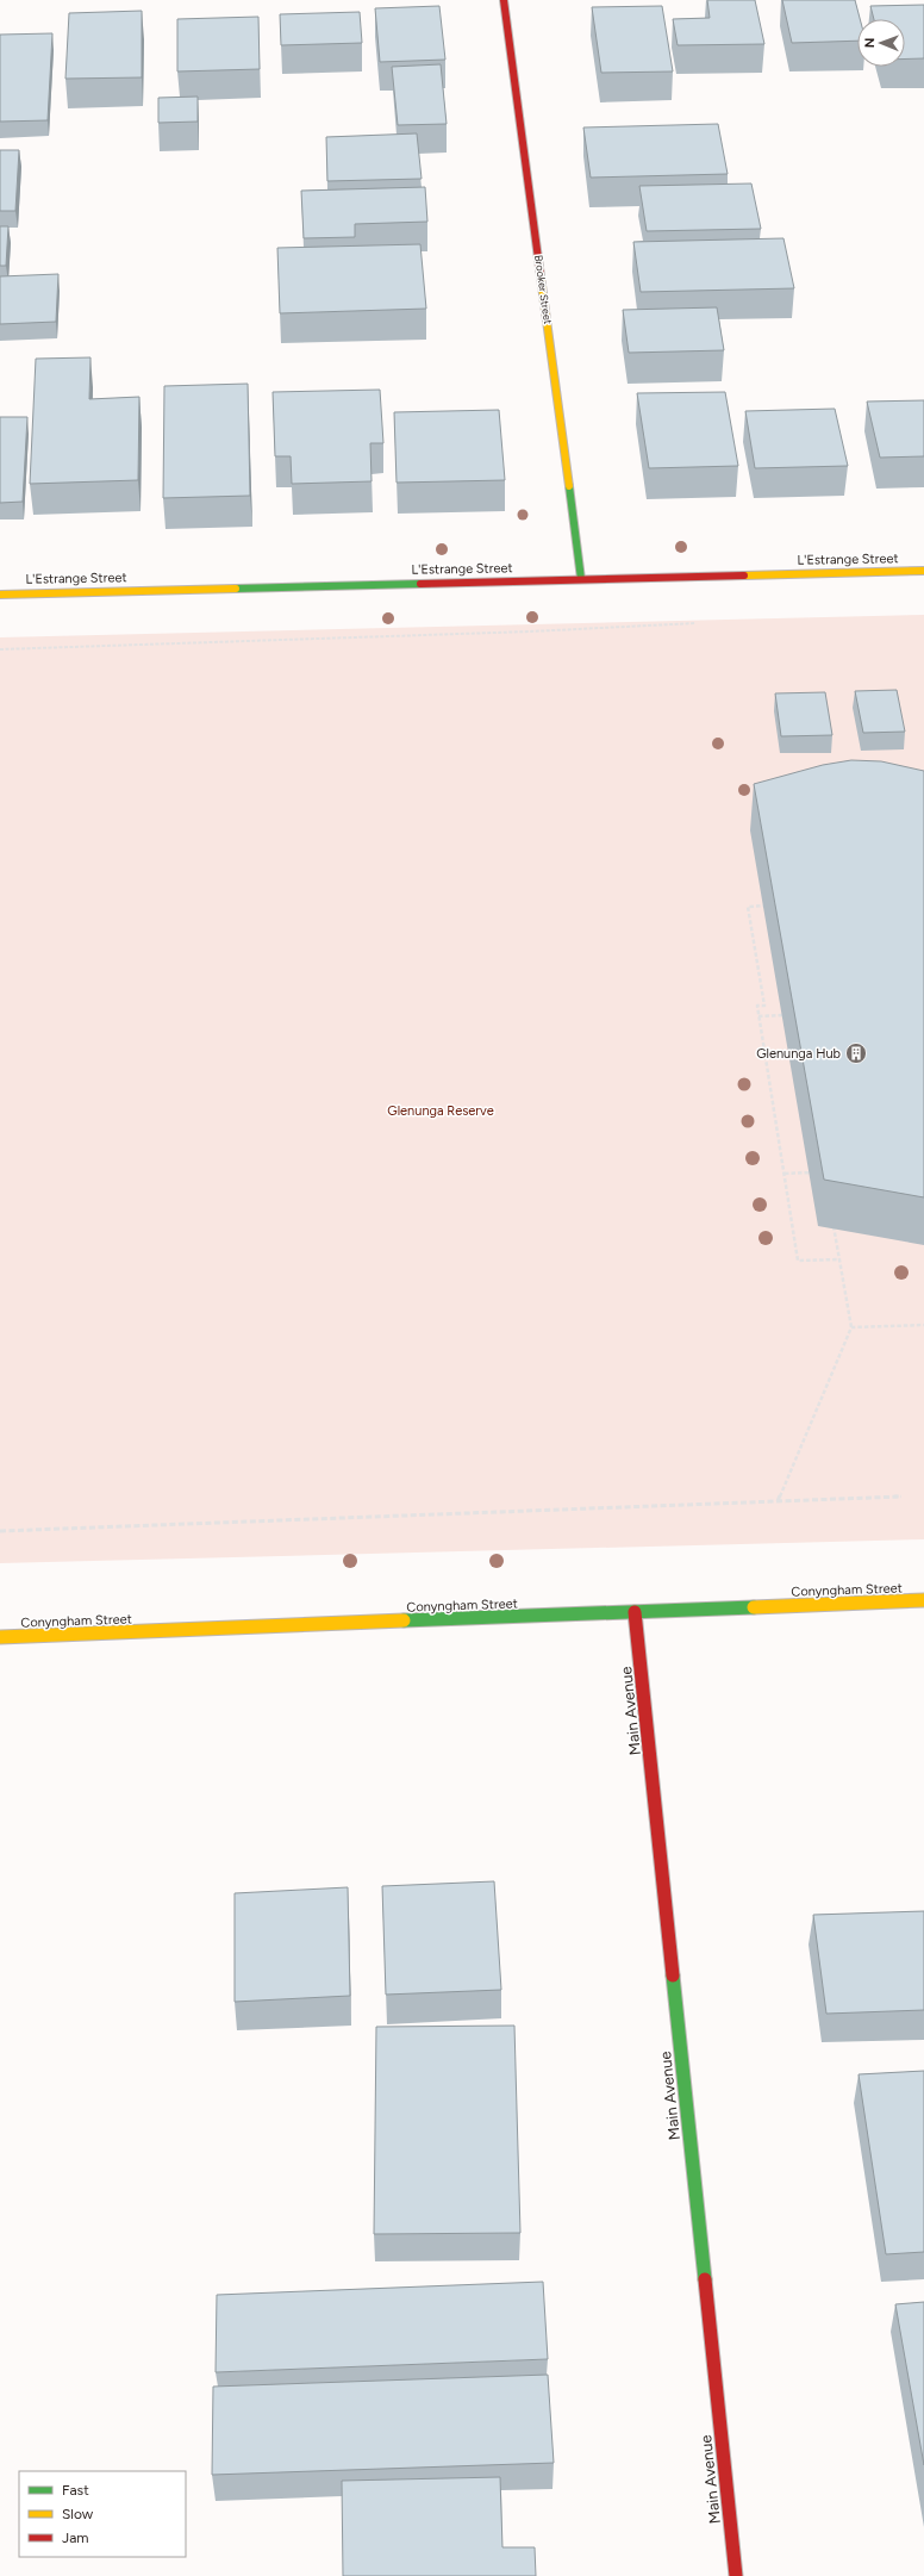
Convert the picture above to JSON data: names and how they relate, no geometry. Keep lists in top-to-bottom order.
{
  "streets": {
    "street": [
      "Brooker Street",
      "L'Estrange Street",
      "Conyngham Street",
      "Main Avenue"
    ]
  },
  "crossings": [
    ["Brooker Street", "L'Estrange Street"],
    ["Conyngham Street", "Main Avenue"]
  ],
  "parks": ["Glenunga Reserve"],
  "places": {
    "building": ["Glenunga Hub"]
  },
  "legend": ["Fast", "Slow", "Jam"],
  "north": "left"
}
